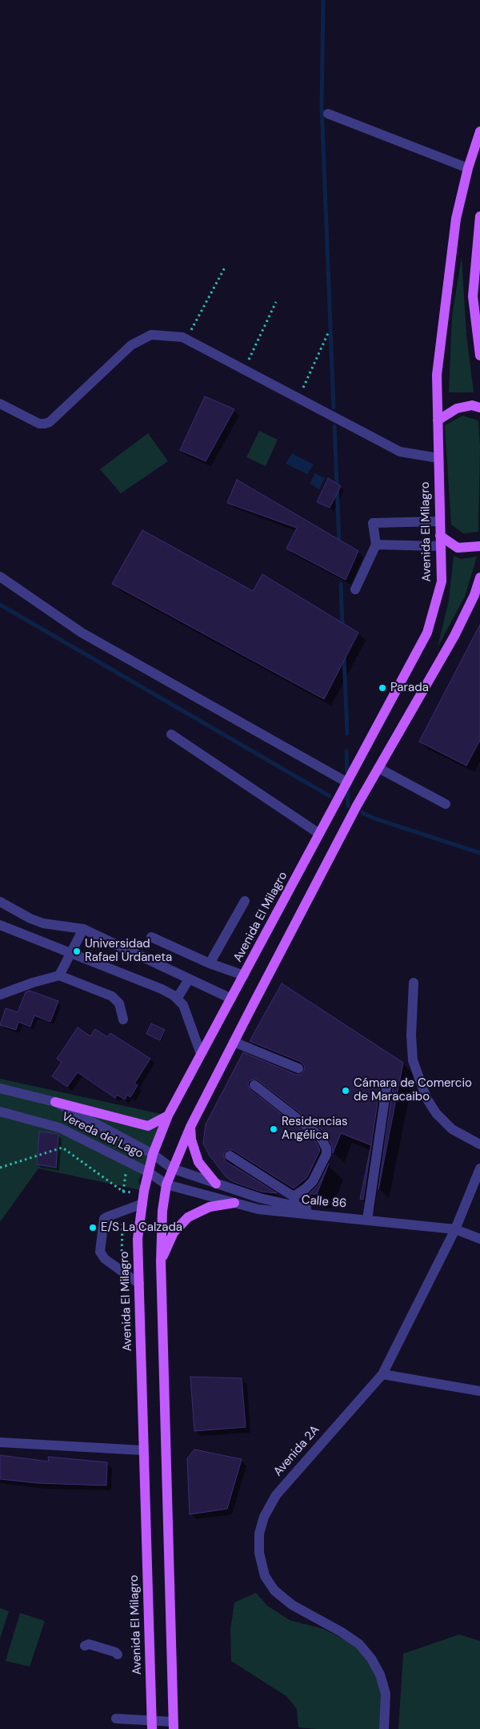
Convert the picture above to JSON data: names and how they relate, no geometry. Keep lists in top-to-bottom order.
{
  "streets": {
    "main road": ["Avenida El Milagro"],
    "street": ["Vereda del Lago", "Calle 86", "Avenida 2A"]
  },
  "crossings": [
    ["Avenida El Milagro", "Vereda del Lago"],
    ["Vereda del Lago", "Calle 86"],
    ["Calle 86", "Avenida 2A"]
  ],
  "places": [
    "Parada",
    "Universidad Rafael Urdaneta",
    "Cámara de Comercio de Maracaibo",
    "Residencias Angélica",
    "E/S La Calzada"
  ]
}
